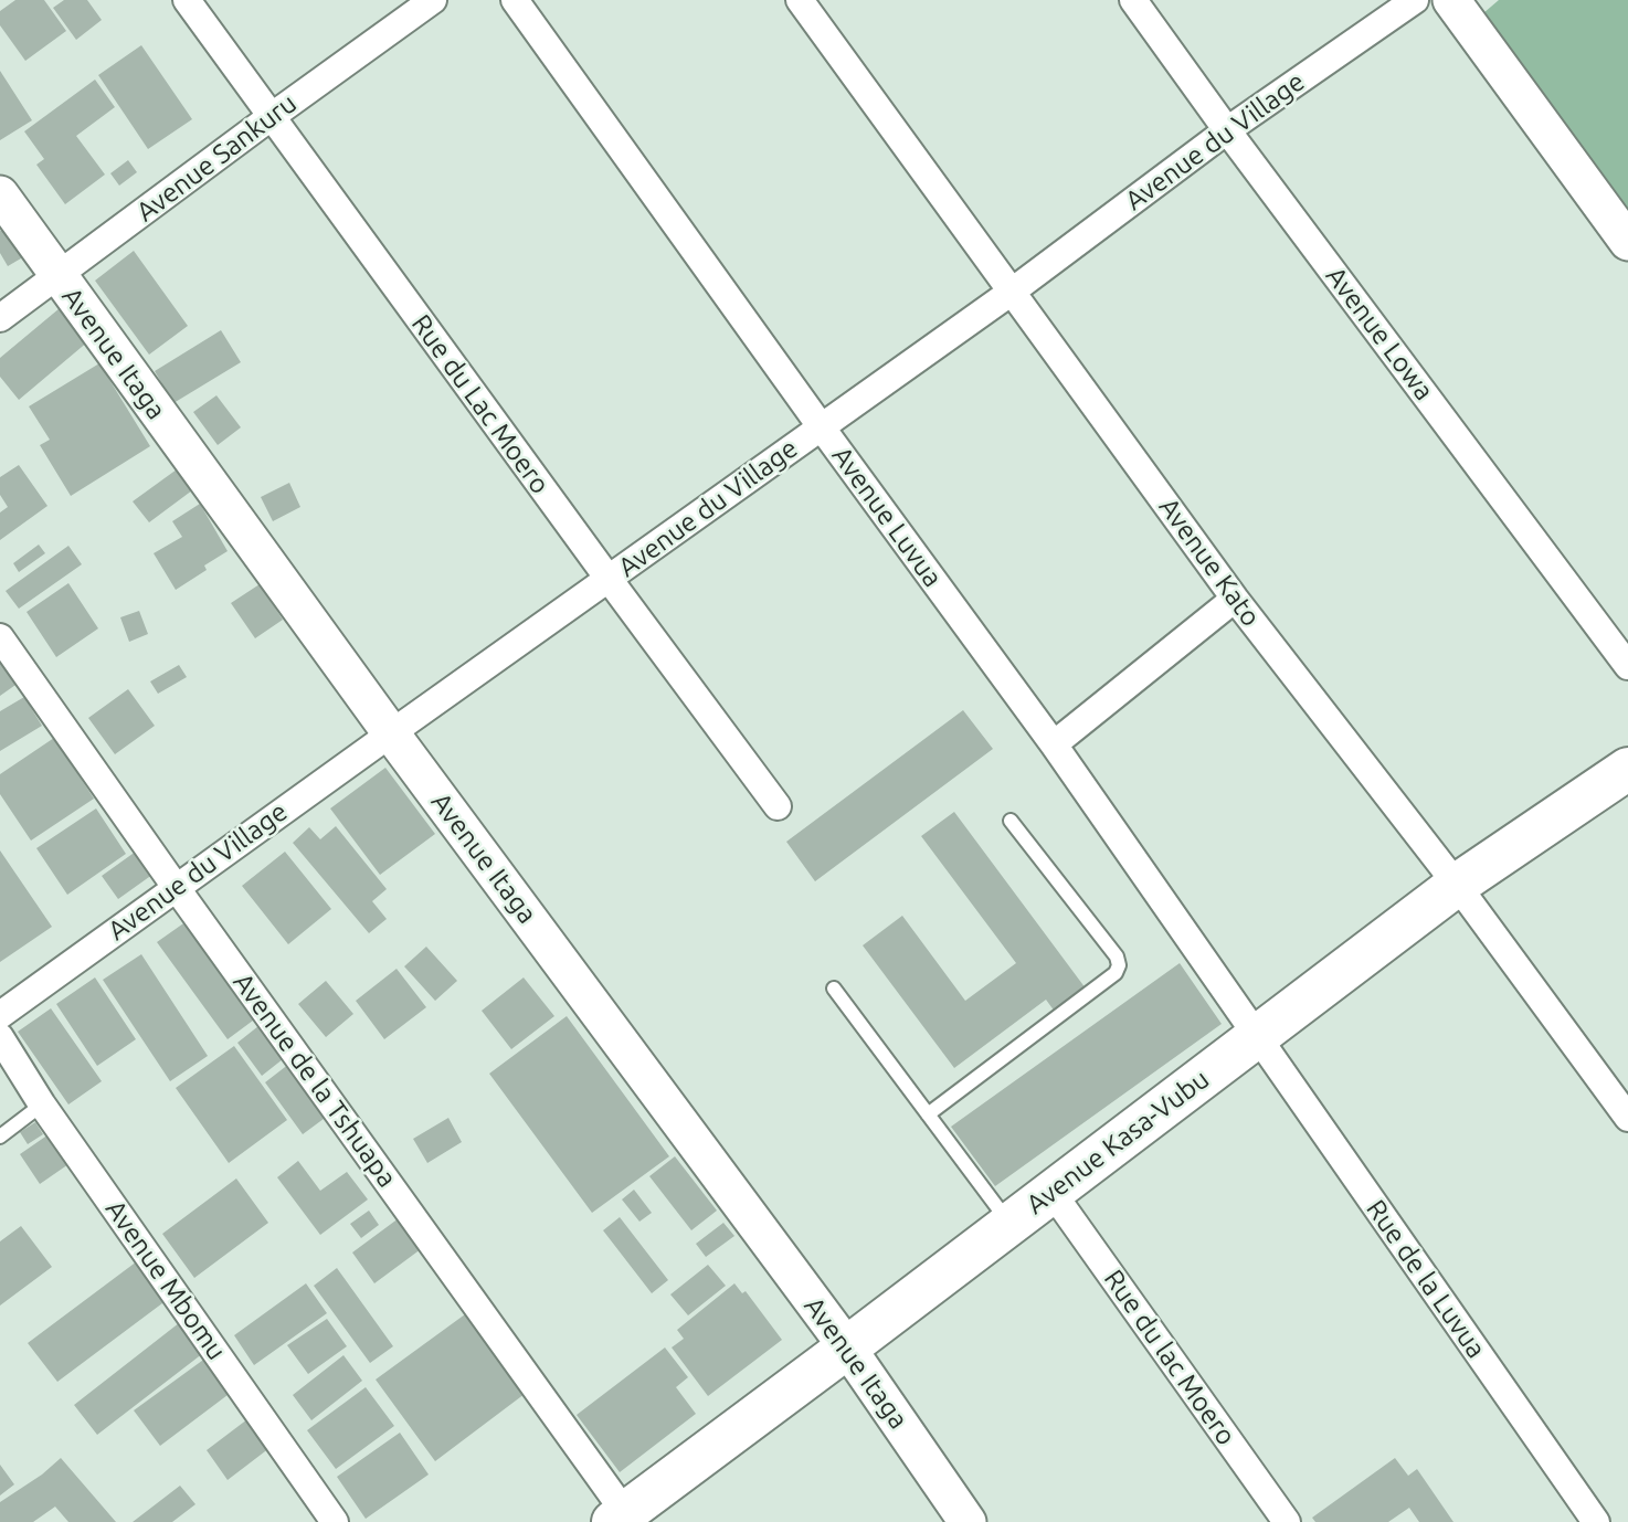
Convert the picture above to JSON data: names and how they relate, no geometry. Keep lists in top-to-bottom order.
{
  "streets": {
    "main road": ["Avenue Kasa-Vubu"],
    "street": [
      "Avenue du Village",
      "Avenue Sankuru",
      "Avenue Lowa",
      "Avenue Itaga",
      "Rue du Lac Moero",
      "Avenue Luvua",
      "Avenue Kato",
      "Avenue de la Tshuapa",
      "Rue de la Luvua",
      "Avenue Mbomu",
      "Rue du lac Moero"
    ]
  },
  "crossings": [
    ["Avenue du Village", "Avenue Lowa"],
    ["Avenue du Village", "Avenue Itaga"],
    ["Avenue du Village", "Rue du Lac Moero"],
    ["Avenue du Village", "Avenue Luvua"],
    ["Avenue du Village", "Avenue Kato"],
    ["Avenue du Village", "Avenue de la Tshuapa"],
    ["Avenue Sankuru", "Avenue Itaga"],
    ["Avenue Sankuru", "Rue du Lac Moero"],
    ["Avenue Itaga", "Avenue Kasa-Vubu"],
    ["Avenue Luvua", "Avenue Kasa-Vubu"],
    ["Avenue Luvua", "Rue de la Luvua"],
    ["Avenue Kato", "Avenue Kasa-Vubu"],
    ["Avenue de la Tshuapa", "Avenue Kasa-Vubu"],
    ["Avenue Kasa-Vubu", "Rue de la Luvua"],
    ["Avenue Kasa-Vubu", "Rue du lac Moero"]
  ]
}
